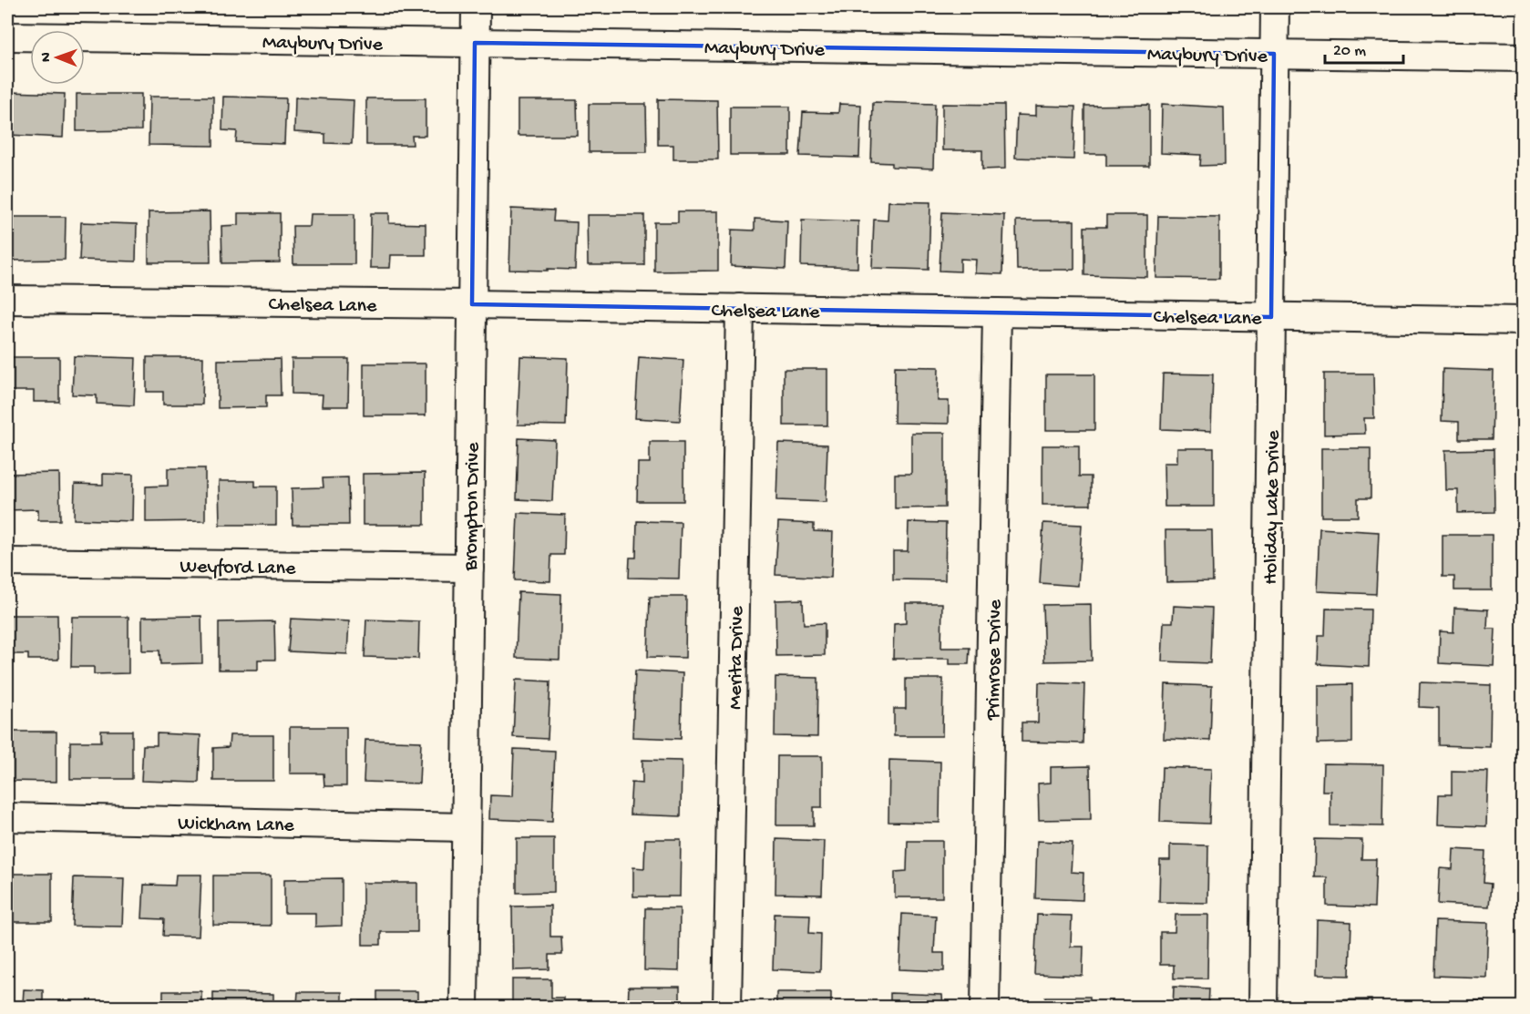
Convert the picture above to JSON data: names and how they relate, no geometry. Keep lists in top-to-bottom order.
{
  "streets": {
    "street": [
      "Maybury Drive",
      "Chelsea Lane",
      "Brompton Drive",
      "Holiday Lake Drive",
      "Weyford Lane",
      "Merita Drive",
      "Primrose Drive",
      "Wickham Lane"
    ]
  },
  "crossings": [
    ["Maybury Drive", "Brompton Drive"],
    ["Maybury Drive", "Holiday Lake Drive"],
    ["Chelsea Lane", "Brompton Drive"],
    ["Chelsea Lane", "Holiday Lake Drive"],
    ["Chelsea Lane", "Merita Drive"],
    ["Chelsea Lane", "Primrose Drive"],
    ["Brompton Drive", "Weyford Lane"],
    ["Brompton Drive", "Wickham Lane"]
  ],
  "scale_bar": "20 m",
  "north": "left"
}
